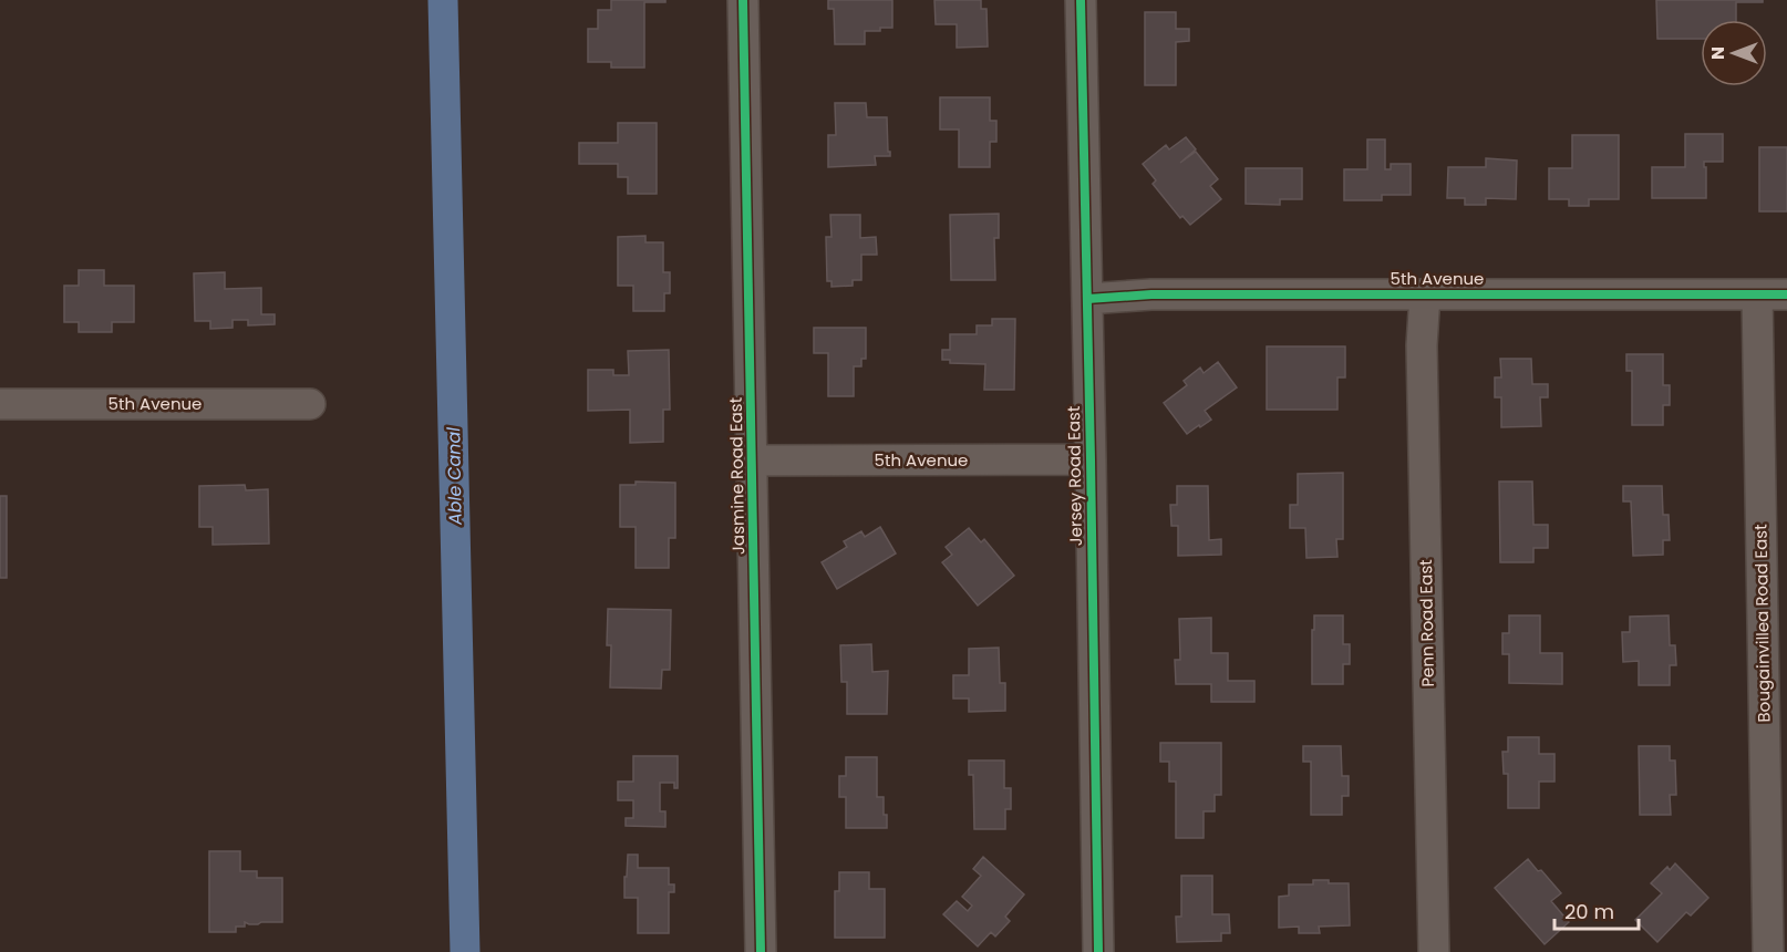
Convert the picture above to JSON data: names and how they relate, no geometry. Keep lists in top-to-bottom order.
{
  "streets": {
    "street": [
      "5th Avenue",
      "Jasmine Road East",
      "Jersey Road East",
      "Penn Road East",
      "Bougainvillea Road East"
    ]
  },
  "crossings": [
    ["5th Avenue", "Jasmine Road East"],
    ["5th Avenue", "Jersey Road East"],
    ["5th Avenue", "Penn Road East"],
    ["5th Avenue", "Bougainvillea Road East"]
  ],
  "water": ["Able Canal"],
  "scale_bar": "20 m",
  "north": "left"
}
